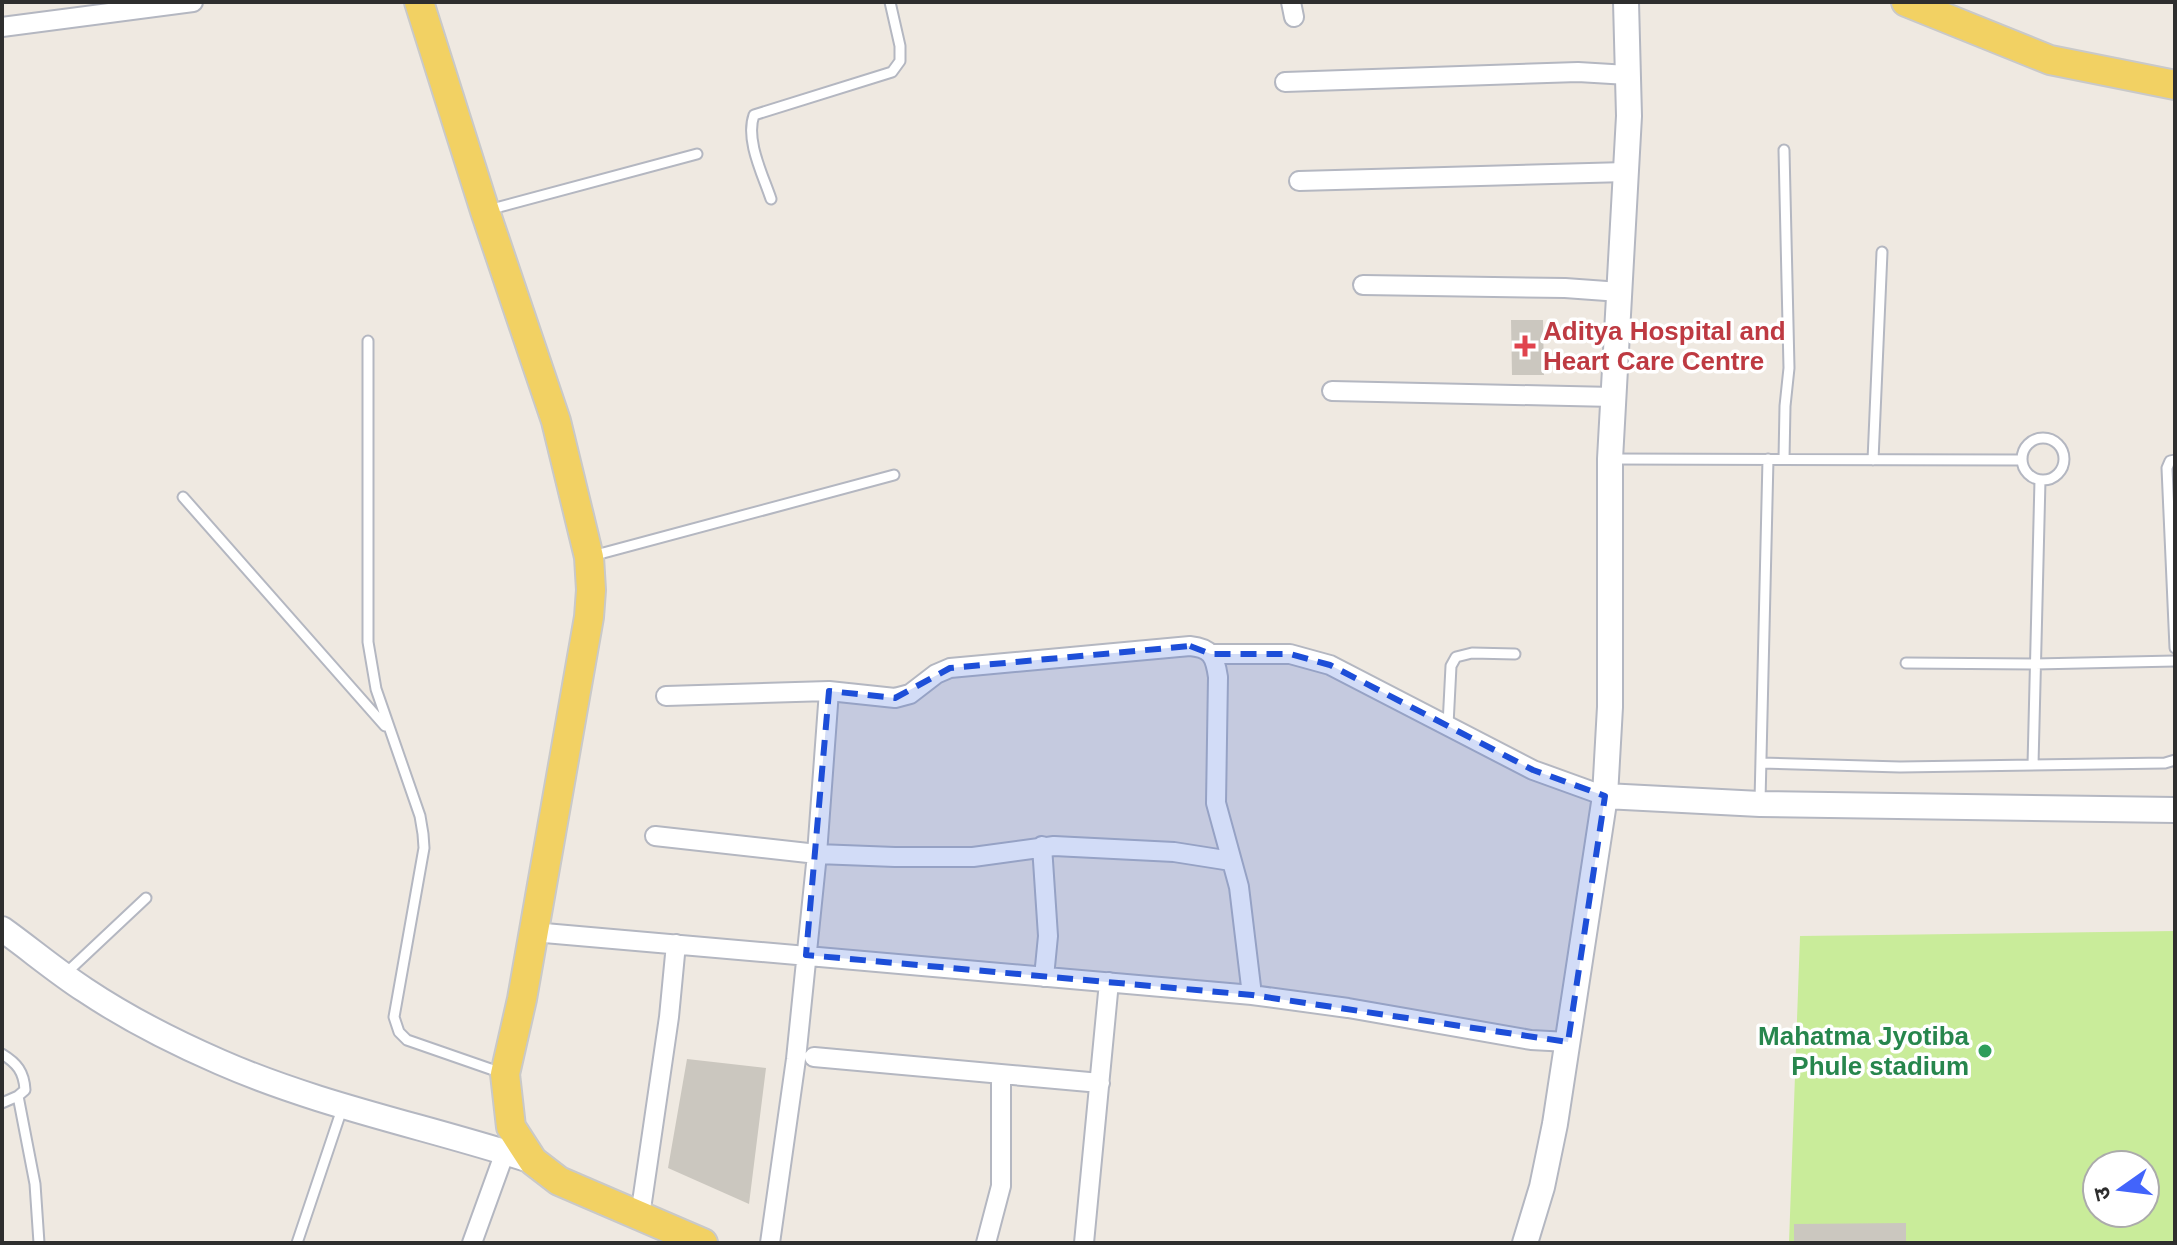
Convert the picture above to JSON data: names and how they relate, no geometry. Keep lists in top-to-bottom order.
{
  "places": {
    "health": ["Aditya Hospital and Heart Care Centre"],
    "other": ["Mahatma Jyotiba Phule stadium"]
  },
  "north": "left"
}
